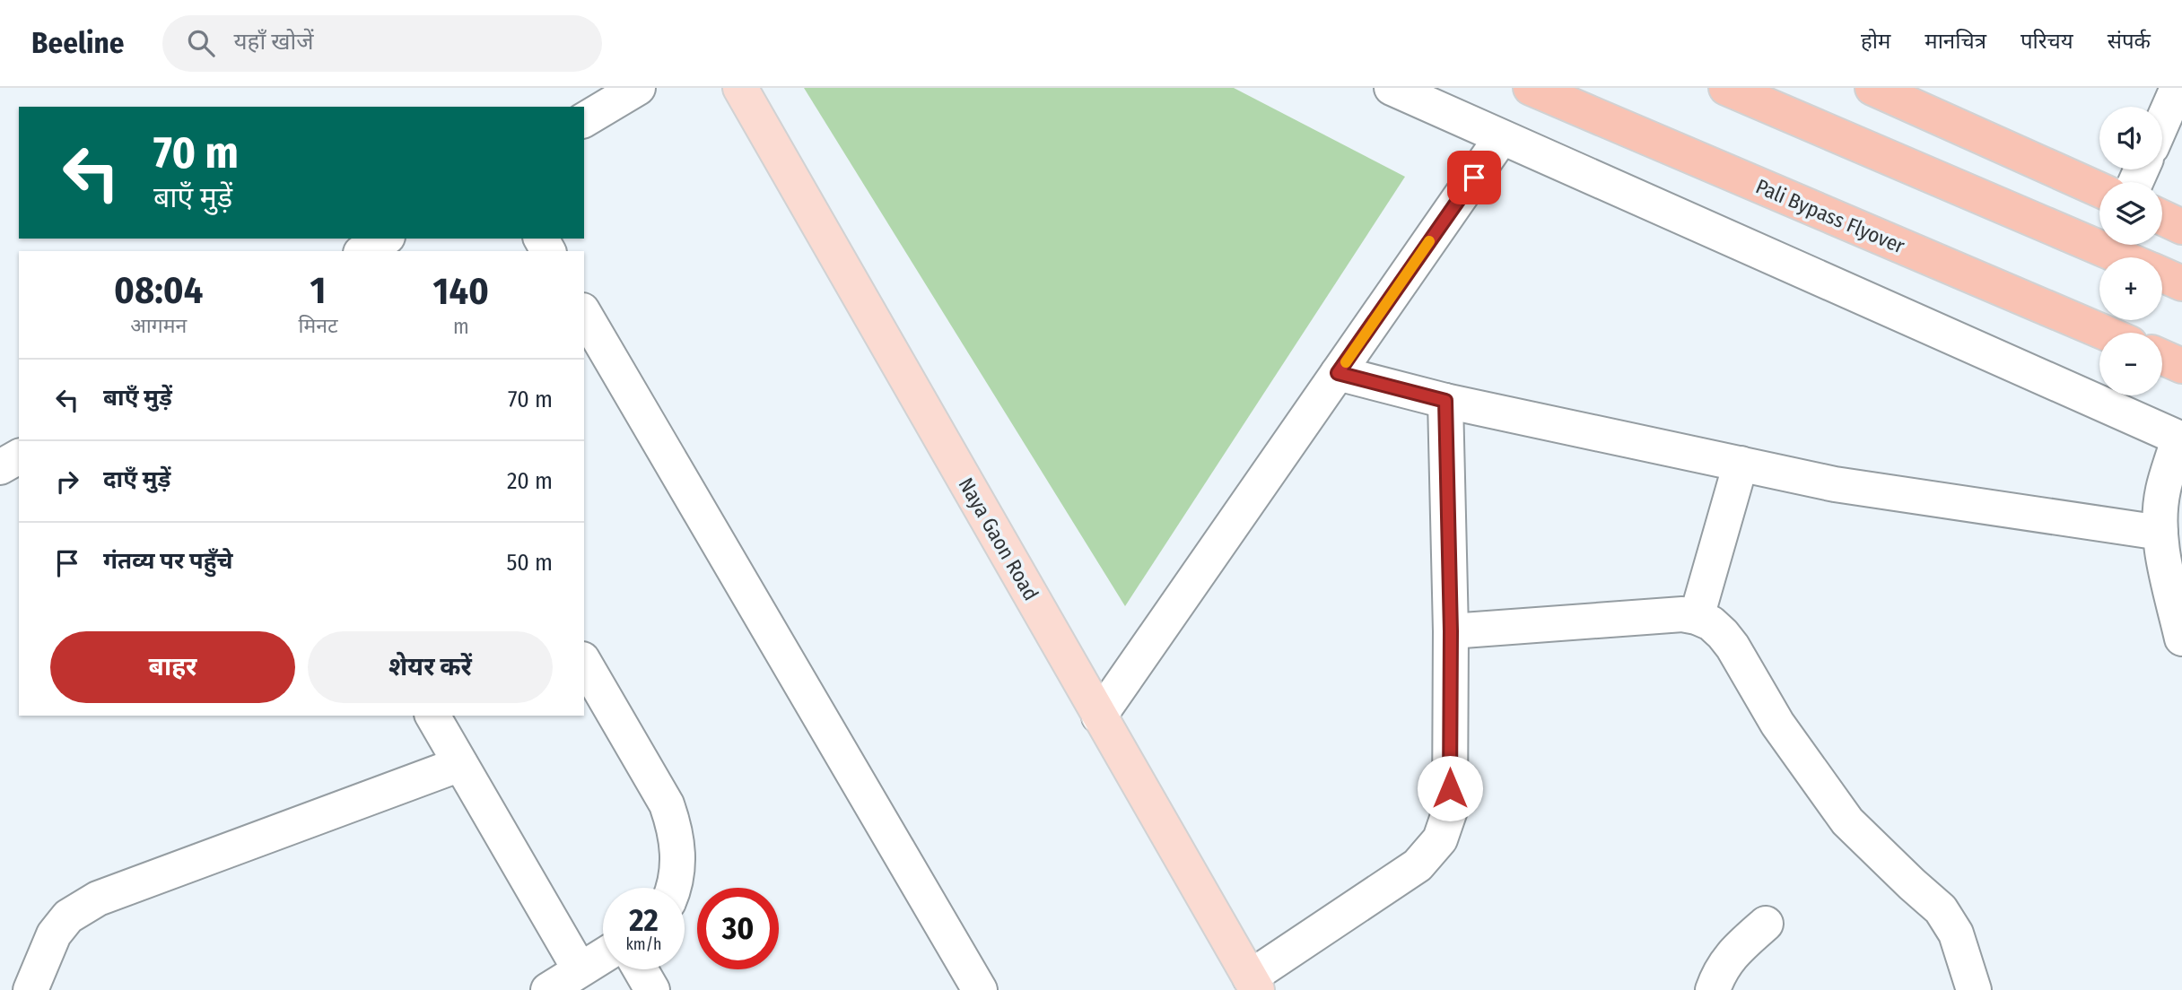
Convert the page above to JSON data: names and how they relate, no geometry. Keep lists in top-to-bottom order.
{
  "streets": {
    "highway": ["Pali Bypass Flyover"],
    "main road": ["Naya Gaon Road"]
  },
  "page": {
    "header": "Beeline",
    "search": "यहाँ खोजें",
    "nav": [
      "होम",
      "मानचित्र",
      "परिचय",
      "संपर्क"
    ],
    "map_buttons": ["+", "−"],
    "turn": ["70 m", "बाएँ मुड़ें"],
    "eta": [
      "08:04",
      "आगमन",
      "1",
      "मिनट",
      "140",
      "m"
    ],
    "list": [
      {
        "name": "बाएँ मुड़ें",
        "value": "70 m"
      },
      {
        "name": "दाएँ मुड़ें",
        "value": "20 m"
      },
      {
        "name": "गंतव्य पर पहुँचे",
        "value": "50 m"
      }
    ],
    "buttons": ["बाहर", "शेयर करें"],
    "speed": "22 km/h",
    "limit": "30"
  }
}
